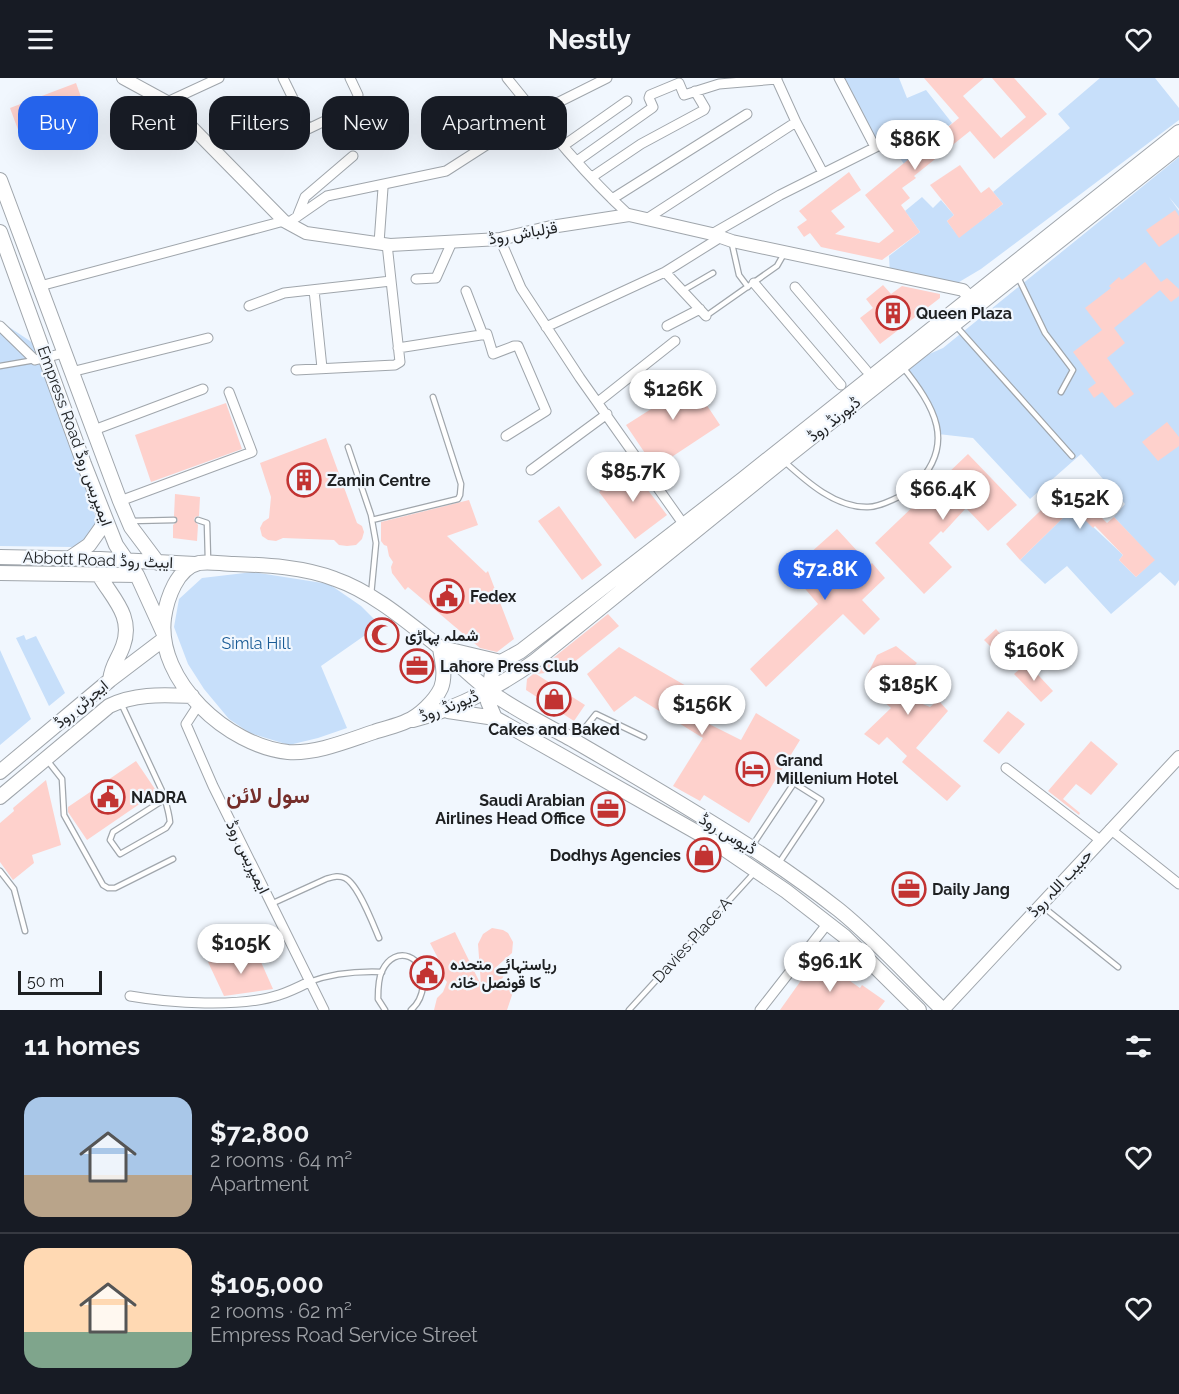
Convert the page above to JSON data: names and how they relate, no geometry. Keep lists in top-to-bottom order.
{
  "streets": {
    "main road": [
      "ڈیورنڈ روڈ",
      "Empress Road ایمپریس روڈ",
      "Abbott Road ایبٹ روڈ",
      "ایجرٹن روڈ",
      "ڈیوس روڈ"
    ],
    "street": ["قزلباش روڈ", "ایمپریس روڈ", "حبیب اللہ روڈ"],
    "lane": ["Davies Place A"]
  },
  "crossings": [
    ["قزلباش روڈ", "ڈیورنڈ روڈ"],
    ["ڈیورنڈ روڈ", "ڈیوس روڈ"],
    ["Empress Road ایمپریس روڈ", "Abbott Road ایبٹ روڈ"],
    ["Empress Road ایمپریس روڈ", "ایجرٹن روڈ"],
    ["ڈیوس روڈ", "حبیب اللہ روڈ"],
    ["ڈیوس روڈ", "Davies Place A"]
  ],
  "districts": ["سول لائن"],
  "parks": ["Simla Hill"],
  "places": {
    "building": ["Queen Plaza", "Zamin Centre"],
    "public building": ["Fedex", "NADRA", "ریاستہائے متحدہ کا قونصل خانہ"],
    "mosque": ["شملہ پہاڑی"],
    "office": ["Lahore Press Club", "Saudi Arabian Airlines Head Office", "Daily Jang"],
    "shop": ["Cakes and Baked", "Dodhys Agencies"],
    "hotel": ["Grand Millenium Hotel"]
  },
  "scale_bar": "50 m",
  "page": {
    "header": "Nestly",
    "chip": [
      "Buy",
      "Rent",
      "Filters",
      "New",
      "Apartment"
    ],
    "price": [
      "$86K",
      "$126K",
      "$85.7K",
      "$66.4K",
      "$152K",
      "$72.8K",
      "$160K",
      "$185K",
      "$156K",
      "$105K",
      "$96.1K"
    ],
    "scale": "50 m",
    "heading": "11 homes",
    "list": [
      {
        "name": "$72,800",
        "note": "2 rooms · 64 m² · Apartment"
      },
      {
        "name": "$105,000",
        "note": "2 rooms · 62 m² · Empress Road Service Street"
      }
    ]
  }
}
